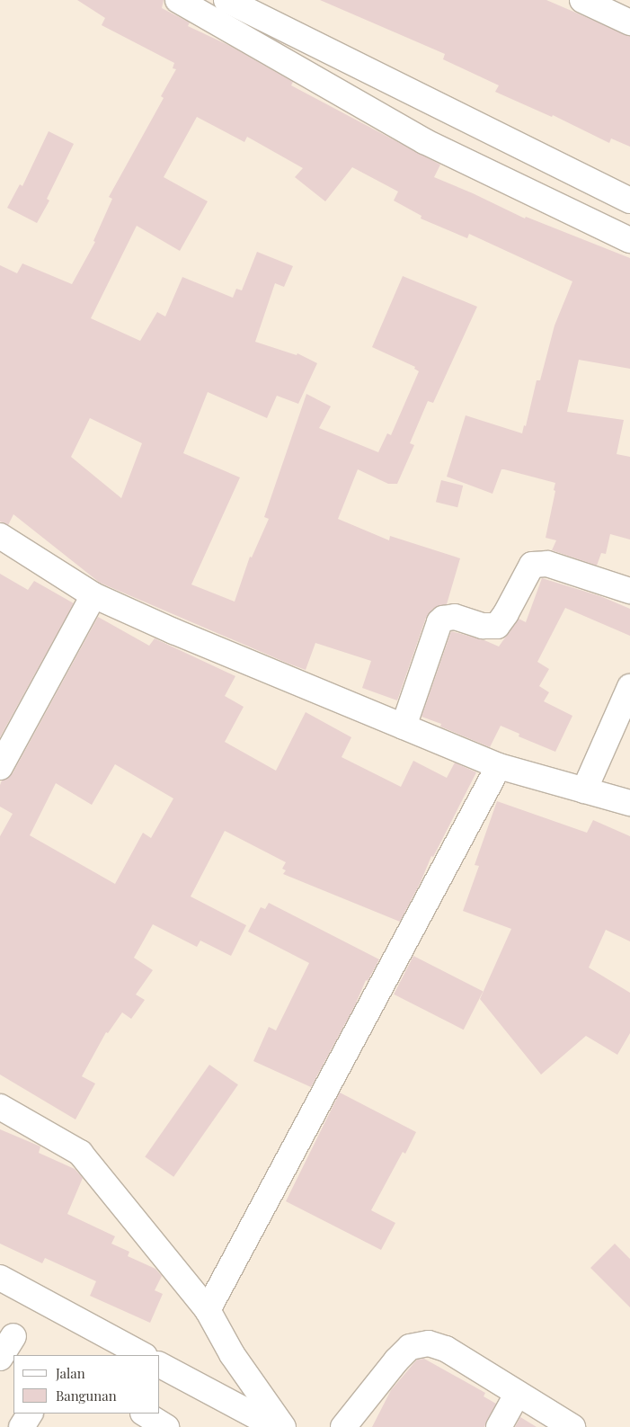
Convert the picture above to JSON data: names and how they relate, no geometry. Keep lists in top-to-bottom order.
{
  "legend": ["Jalan", "Bangunan"]
}
